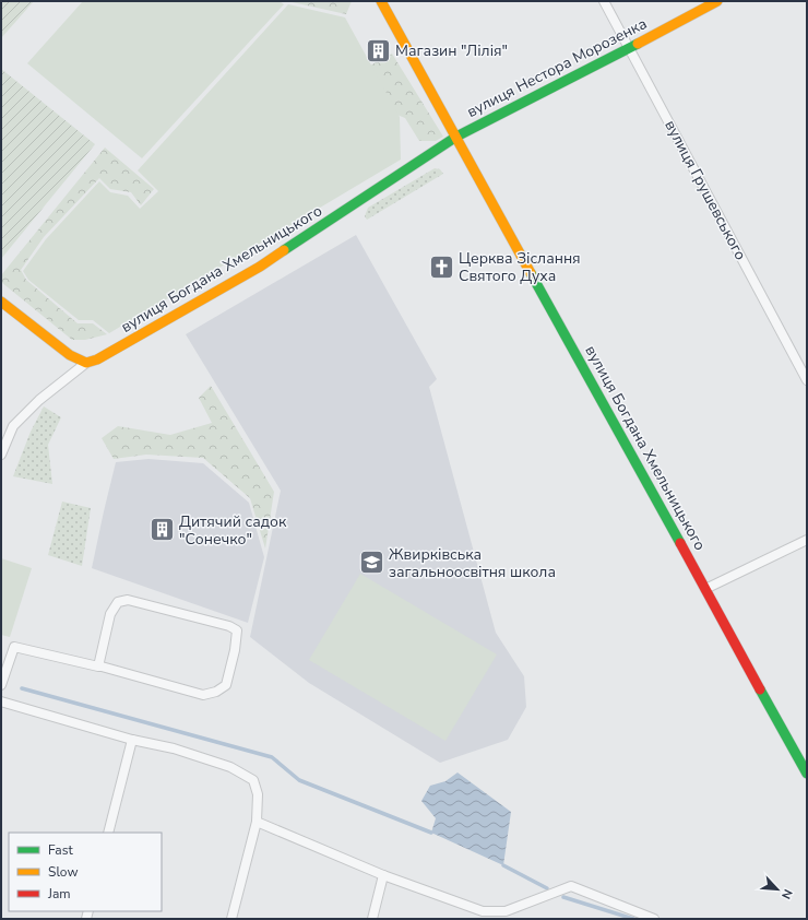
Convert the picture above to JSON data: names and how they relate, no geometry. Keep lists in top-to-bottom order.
{
  "streets": {
    "street": ["вулиця Нестора Морозенка", "вулиця Грушевського", "вулиця Богдана Хмельницького"]
  },
  "crossings": [
    ["вулиця Нестора Морозенка", "вулиця Грушевського"],
    ["вулиця Нестора Морозенка", "вулиця Богдана Хмельницького"]
  ],
  "places": {
    "building": ["Магазин \"Лілія\"", "Дитячий садок \"Сонечко\""],
    "church": ["Церква Зіслання Святого Духа"],
    "school or university": ["Жвирківська загальноосвітня школа"]
  },
  "legend": ["Fast", "Slow", "Jam"],
  "north": "bottom right"
}
